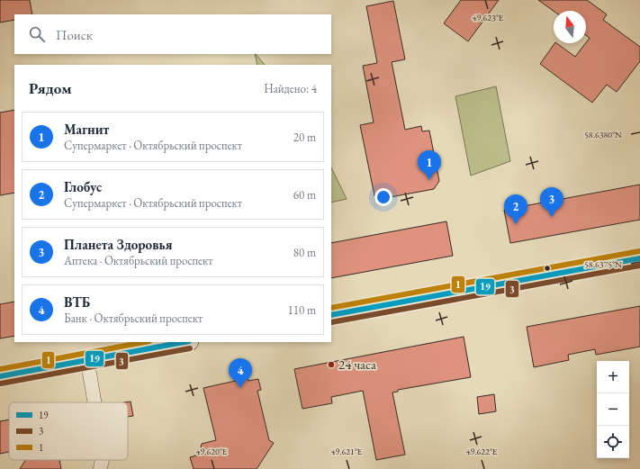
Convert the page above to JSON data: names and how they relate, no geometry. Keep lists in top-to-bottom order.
{
  "places": ["24 часа"],
  "lines": ["transit line 1", "transit line 19", "transit line 3"],
  "legend": ["19", "3", "1"],
  "north": "top",
  "page": {
    "search": "Поиск",
    "heading": ["Рядом", "Найдено: 4"],
    "list": [
      {
        "mark": "1",
        "name": "Магнит",
        "note": "Супермаркет · Октябрьский проспект",
        "value": "20 m"
      },
      {
        "mark": "2",
        "name": "Глобус",
        "note": "Супермаркет · Октябрьский проспект",
        "value": "60 m"
      },
      {
        "mark": "3",
        "name": "Планета Здоровья",
        "note": "Аптека · Октябрьский проспект",
        "value": "80 m"
      },
      {
        "mark": "4",
        "name": "ВТБ",
        "note": "Банк · Октябрьский проспект",
        "value": "110 m"
      }
    ],
    "pins": [
      "1",
      "3",
      "2",
      "4"
    ],
    "map_buttons": ["+", "−"]
  },
  "coordinates": [
    "49.623°E",
    "58.6380°N",
    "58.6375°N",
    "49.620°E",
    "49.621°E",
    "49.622°E"
  ]
}
